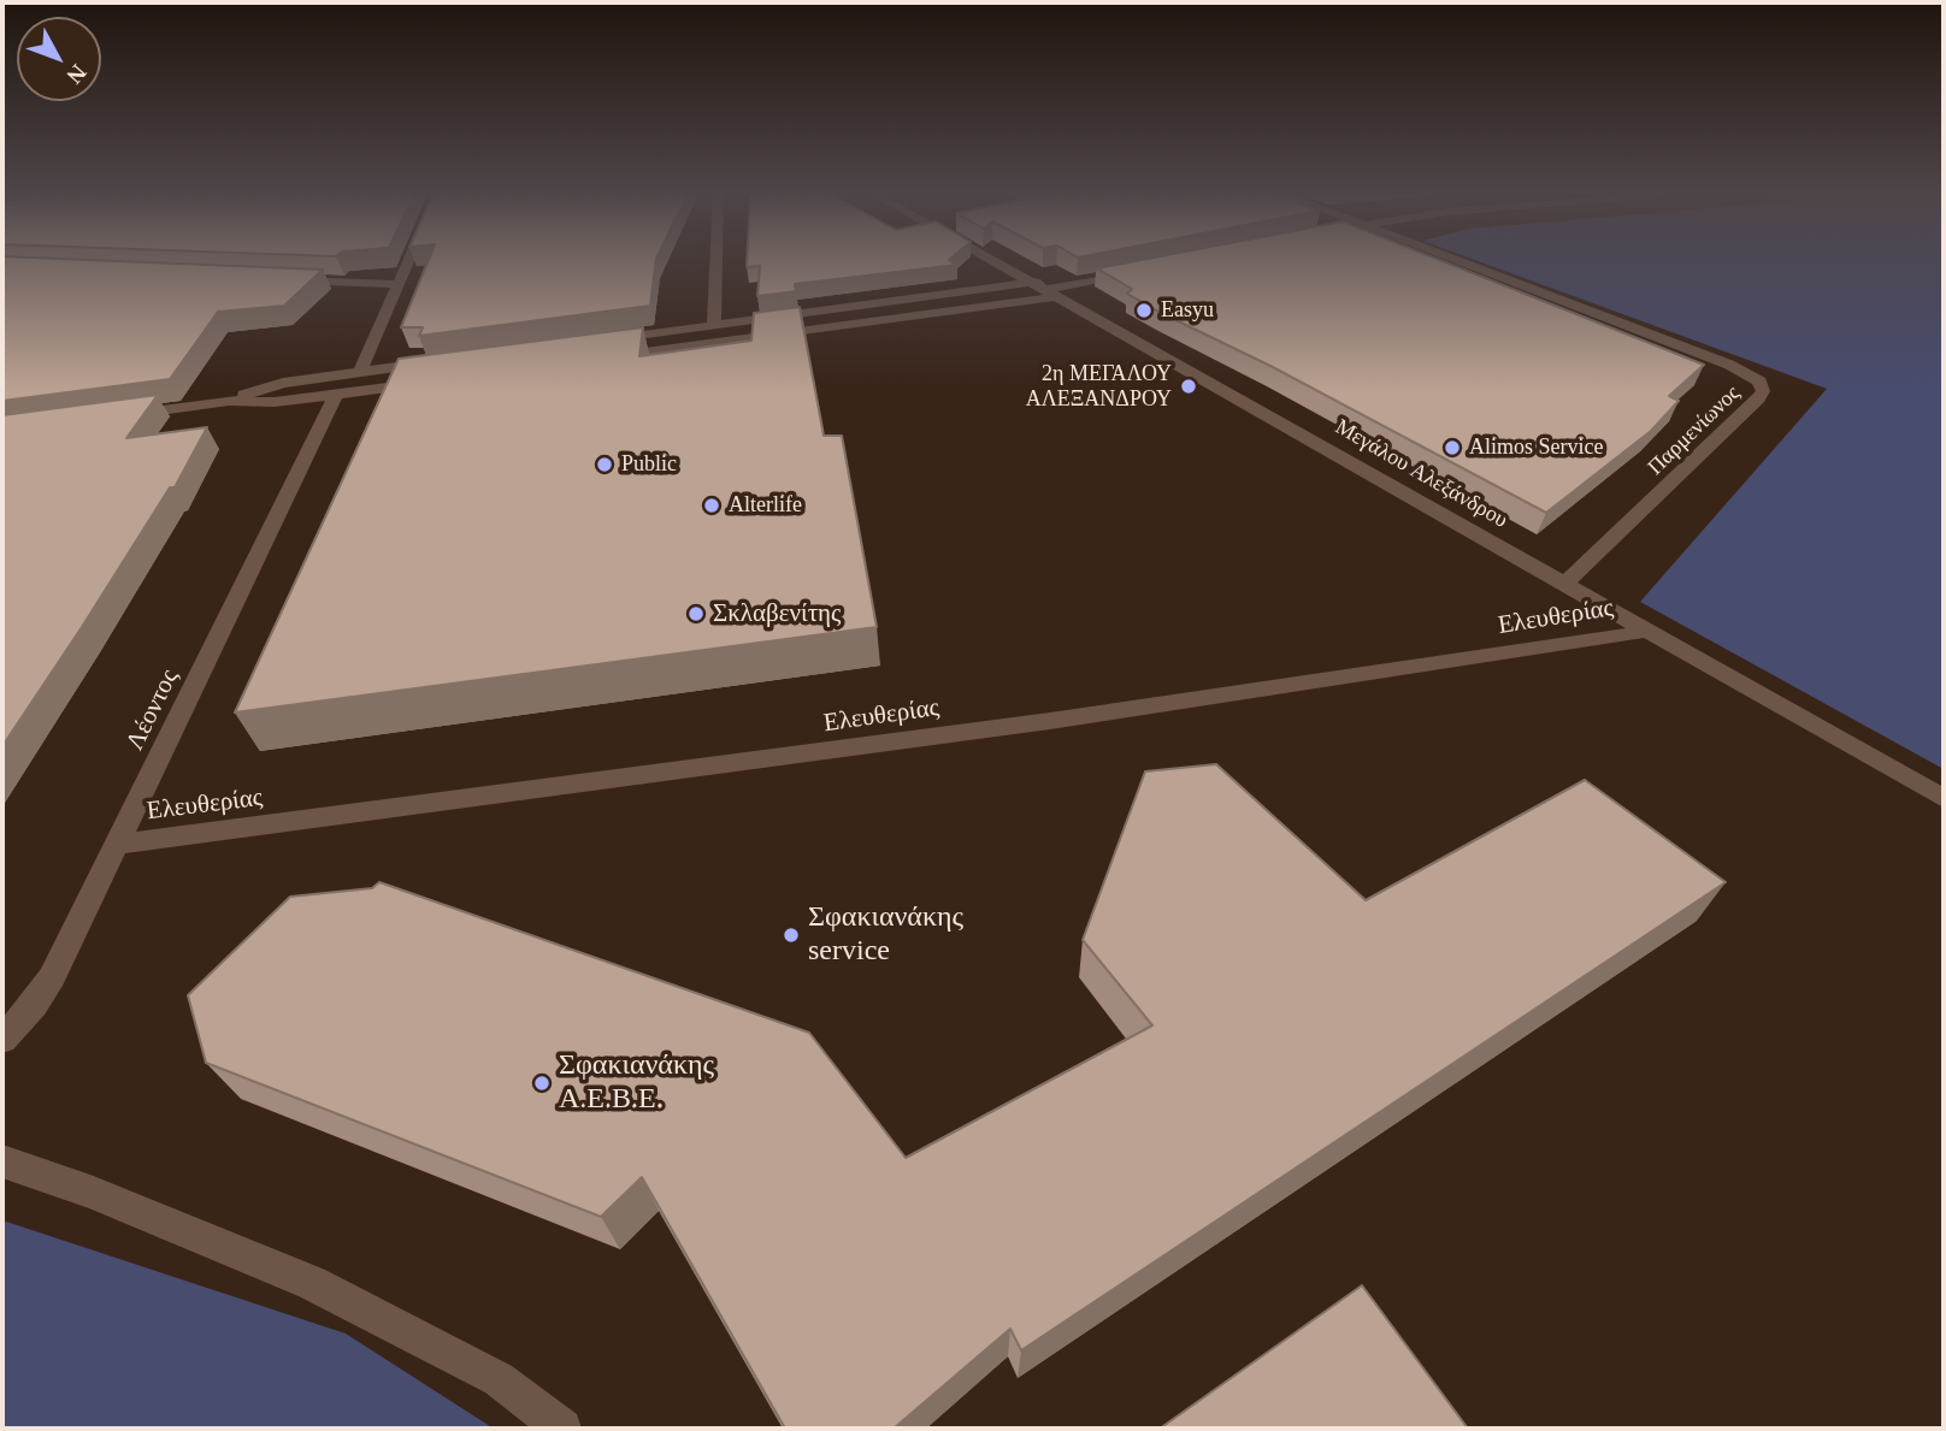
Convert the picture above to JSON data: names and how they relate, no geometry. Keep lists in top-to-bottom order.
{
  "streets": {
    "street": [
      "Παρμενίωνος",
      "Μεγάλου Αλεξάνδρου",
      "Ελευθερίας",
      "Λέοντος"
    ]
  },
  "crossings": [
    ["Παρμενίωνος", "Μεγάλου Αλεξάνδρου"],
    ["Μεγάλου Αλεξάνδρου", "Ελευθερίας"],
    ["Ελευθερίας", "Λέοντος"]
  ],
  "places": [
    "Easyu",
    "2η ΜΕΓΑΛΟΥ ΑΛΕΞΑΝΔΡΟΥ",
    "Alimos Service",
    "Public",
    "Alterlife",
    "Σκλαβενίτης",
    "Σφακιανάκης service",
    "Σφακιανάκης Α.Ε.Β.Ε."
  ],
  "north": "bottom right"
}
